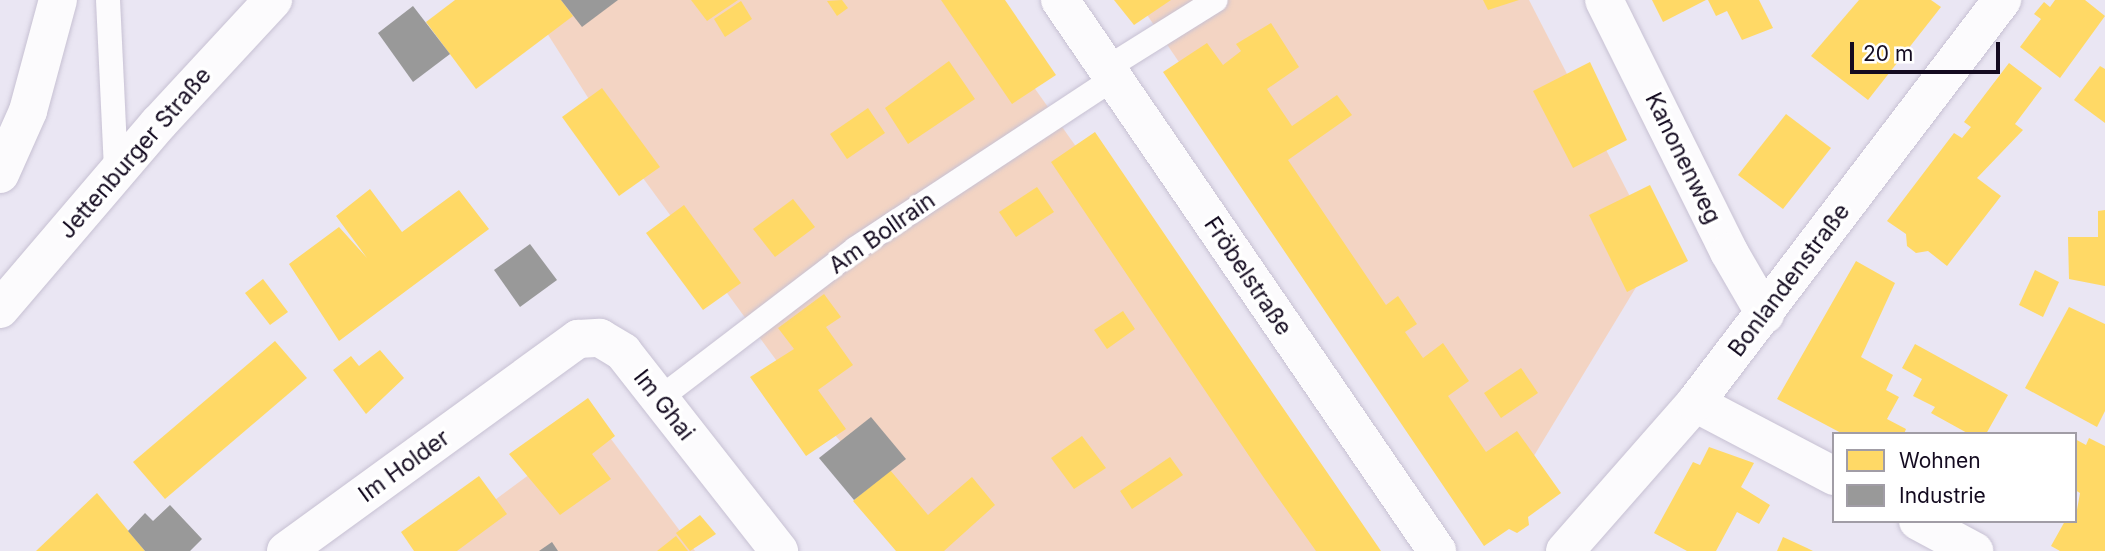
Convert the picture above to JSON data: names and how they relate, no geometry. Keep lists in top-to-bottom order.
{
  "streets": {
    "street": [
      "Jettenburger Straße",
      "Kanonenweg",
      "Fröbelstraße",
      "Bonlandenstraße",
      "Im Ghai",
      "Im Holder"
    ],
    "lane": ["Am Bollrain"]
  },
  "crossings": [
    ["Kanonenweg", "Bonlandenstraße"],
    ["Am Bollrain", "Fröbelstraße"],
    ["Am Bollrain", "Im Ghai"],
    ["Im Ghai", "Im Holder"]
  ],
  "legend": ["Wohnen", "Industrie"],
  "scale_bar": "20 m"
}
